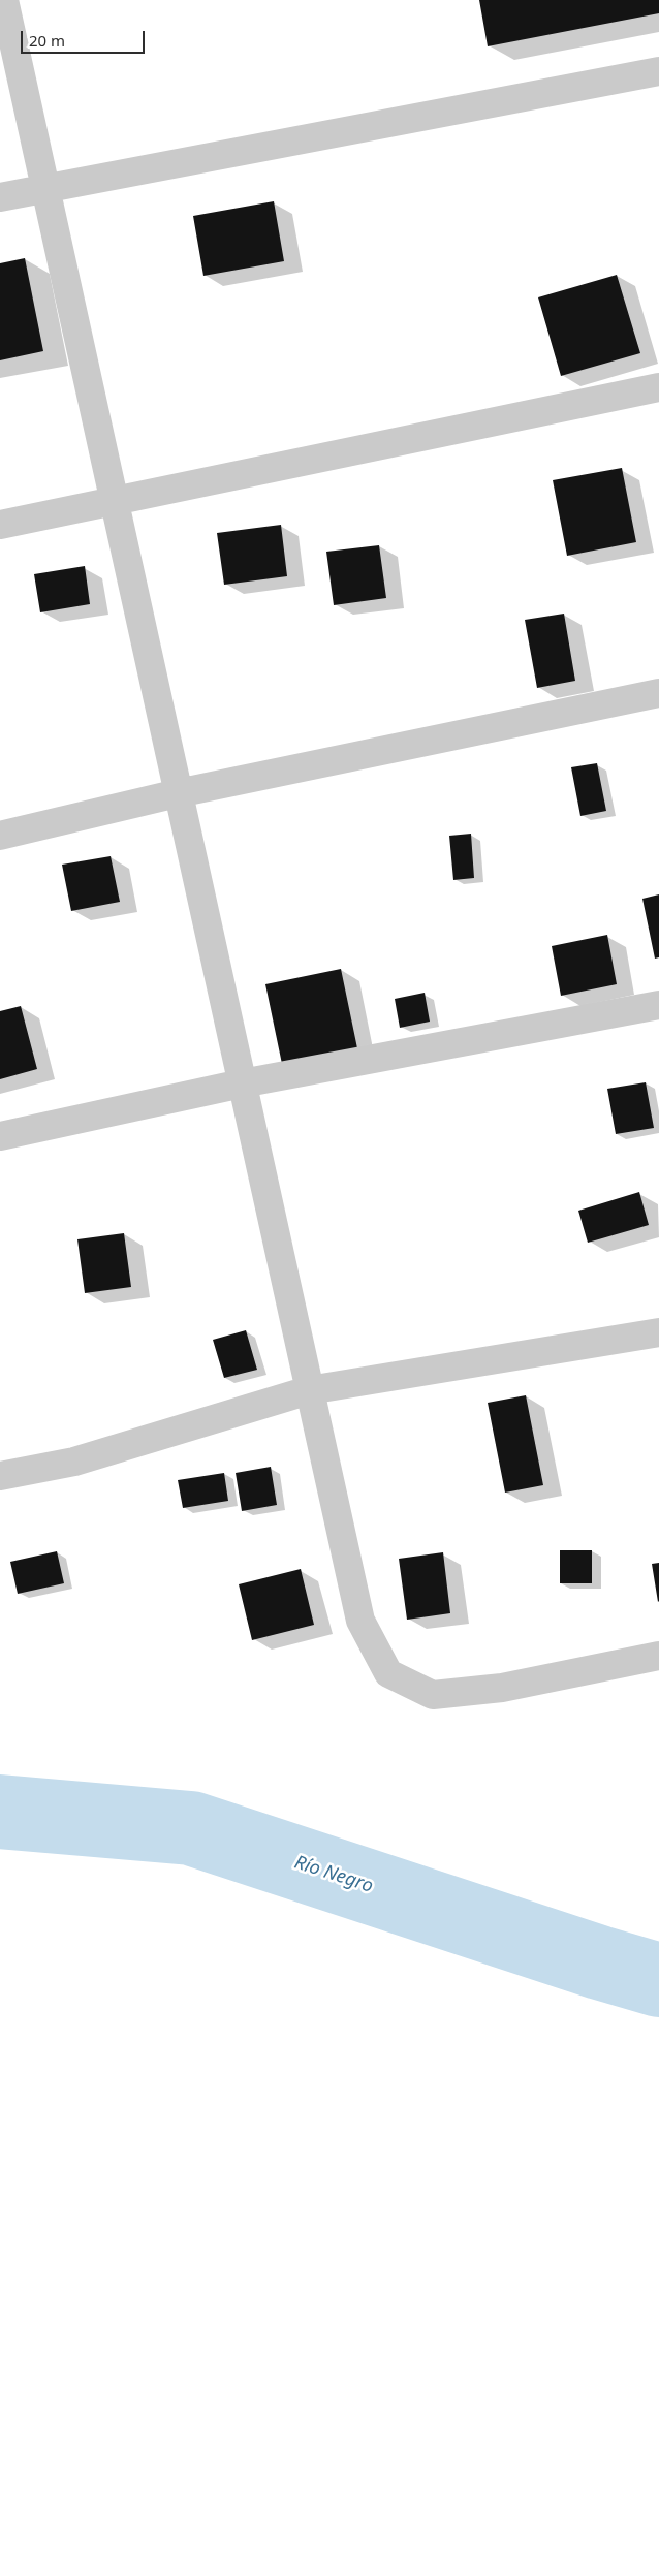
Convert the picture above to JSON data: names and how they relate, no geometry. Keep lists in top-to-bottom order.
{
  "water": ["Río Negro"],
  "scale_bar": "20 m"
}
